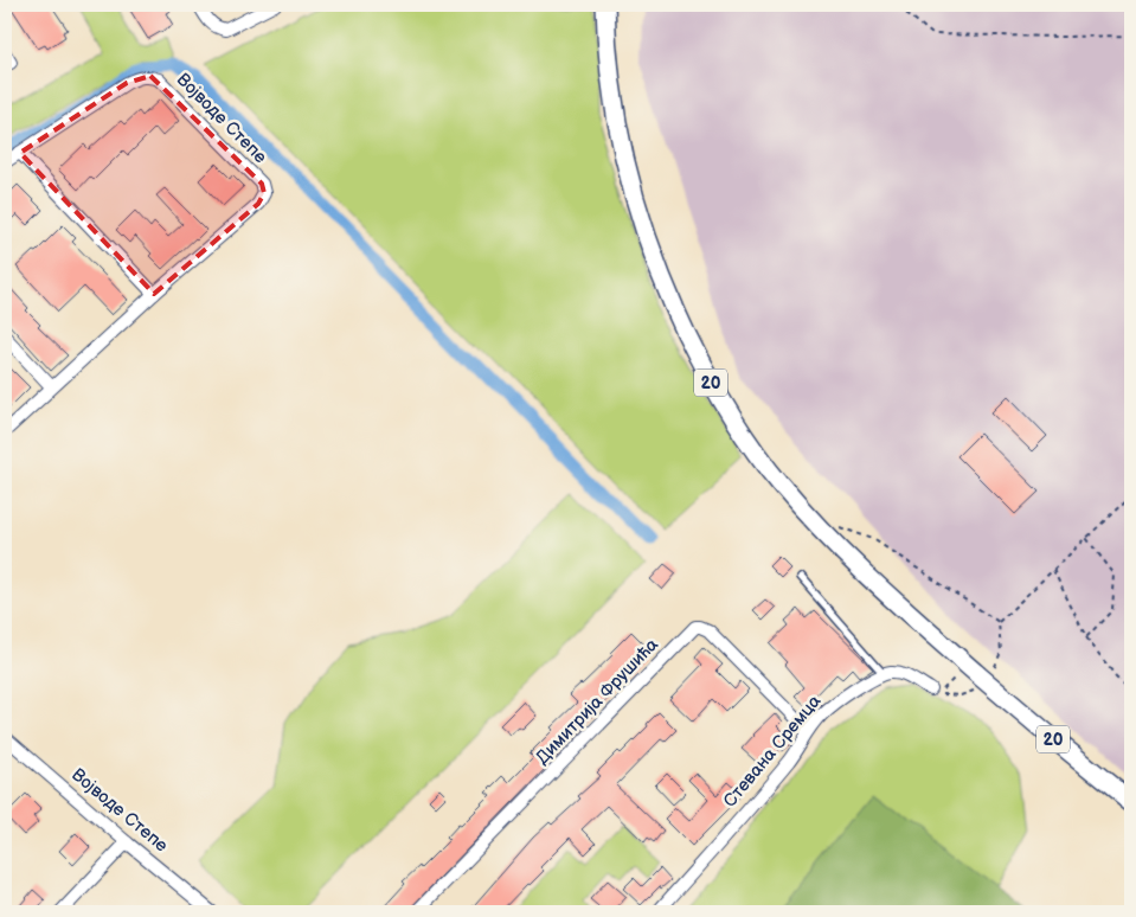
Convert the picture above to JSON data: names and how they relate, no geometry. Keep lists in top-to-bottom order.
{
  "streets": {
    "main road": ["20"],
    "street": ["Војводе Степе", "Димитрија Фрушића", "Стевана Сремца"]
  },
  "crossings": [
    ["Димитрија Фрушића", "Стевана Сремца"]
  ]
}
